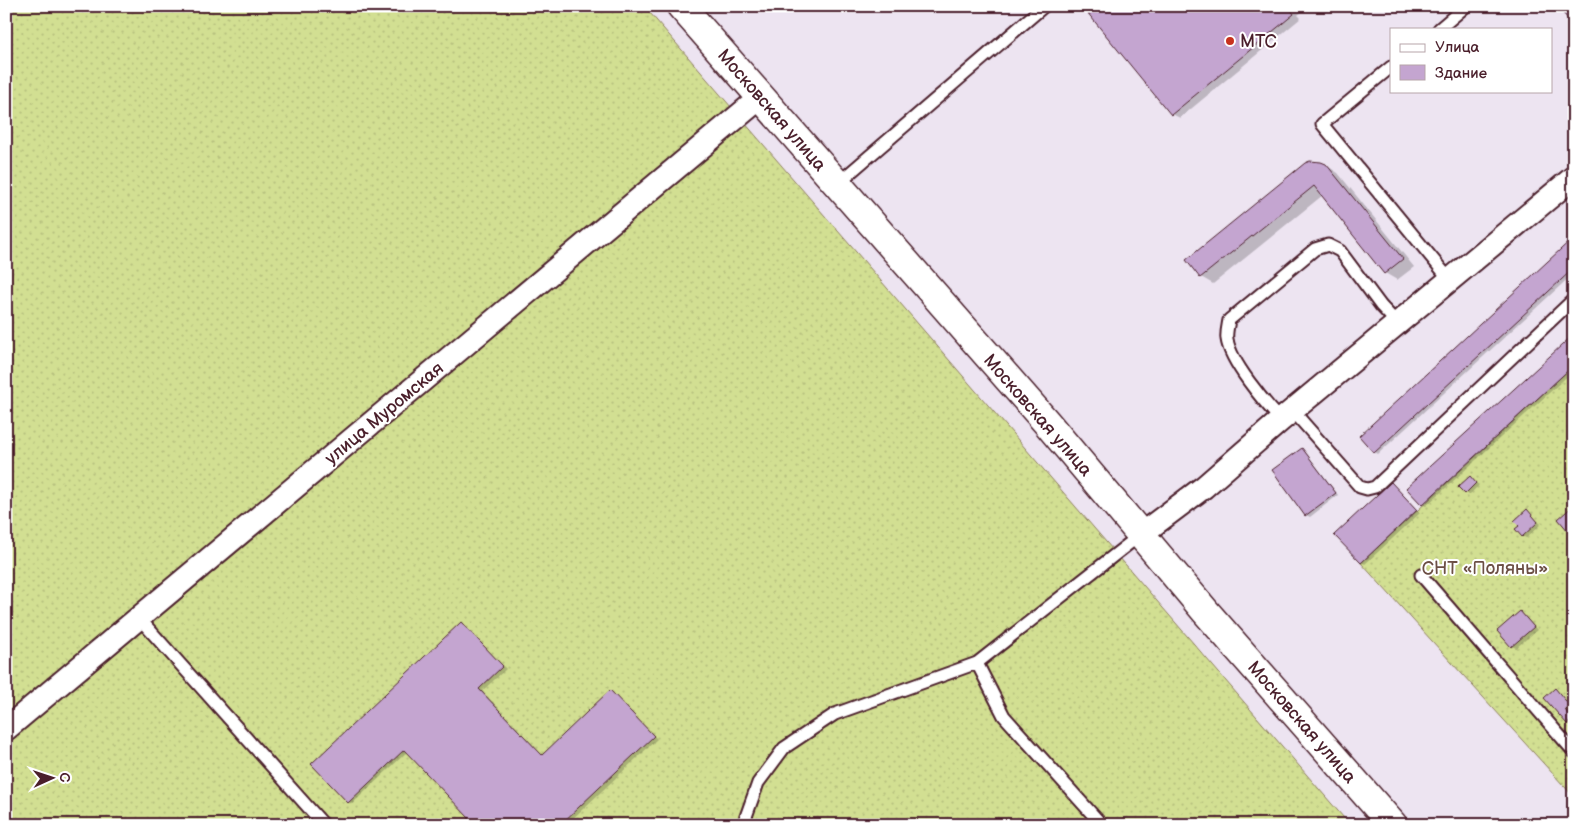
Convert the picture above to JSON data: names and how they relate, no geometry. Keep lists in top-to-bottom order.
{
  "streets": {
    "main road": ["Московская улица"],
    "street": ["улица Муромская"]
  },
  "crossings": [
    ["Московская улица", "улица Муромская"]
  ],
  "parks": ["СНТ «Поляны»"],
  "places": ["МТС"],
  "legend": ["Улица", "Здание"],
  "north": "right"
}
